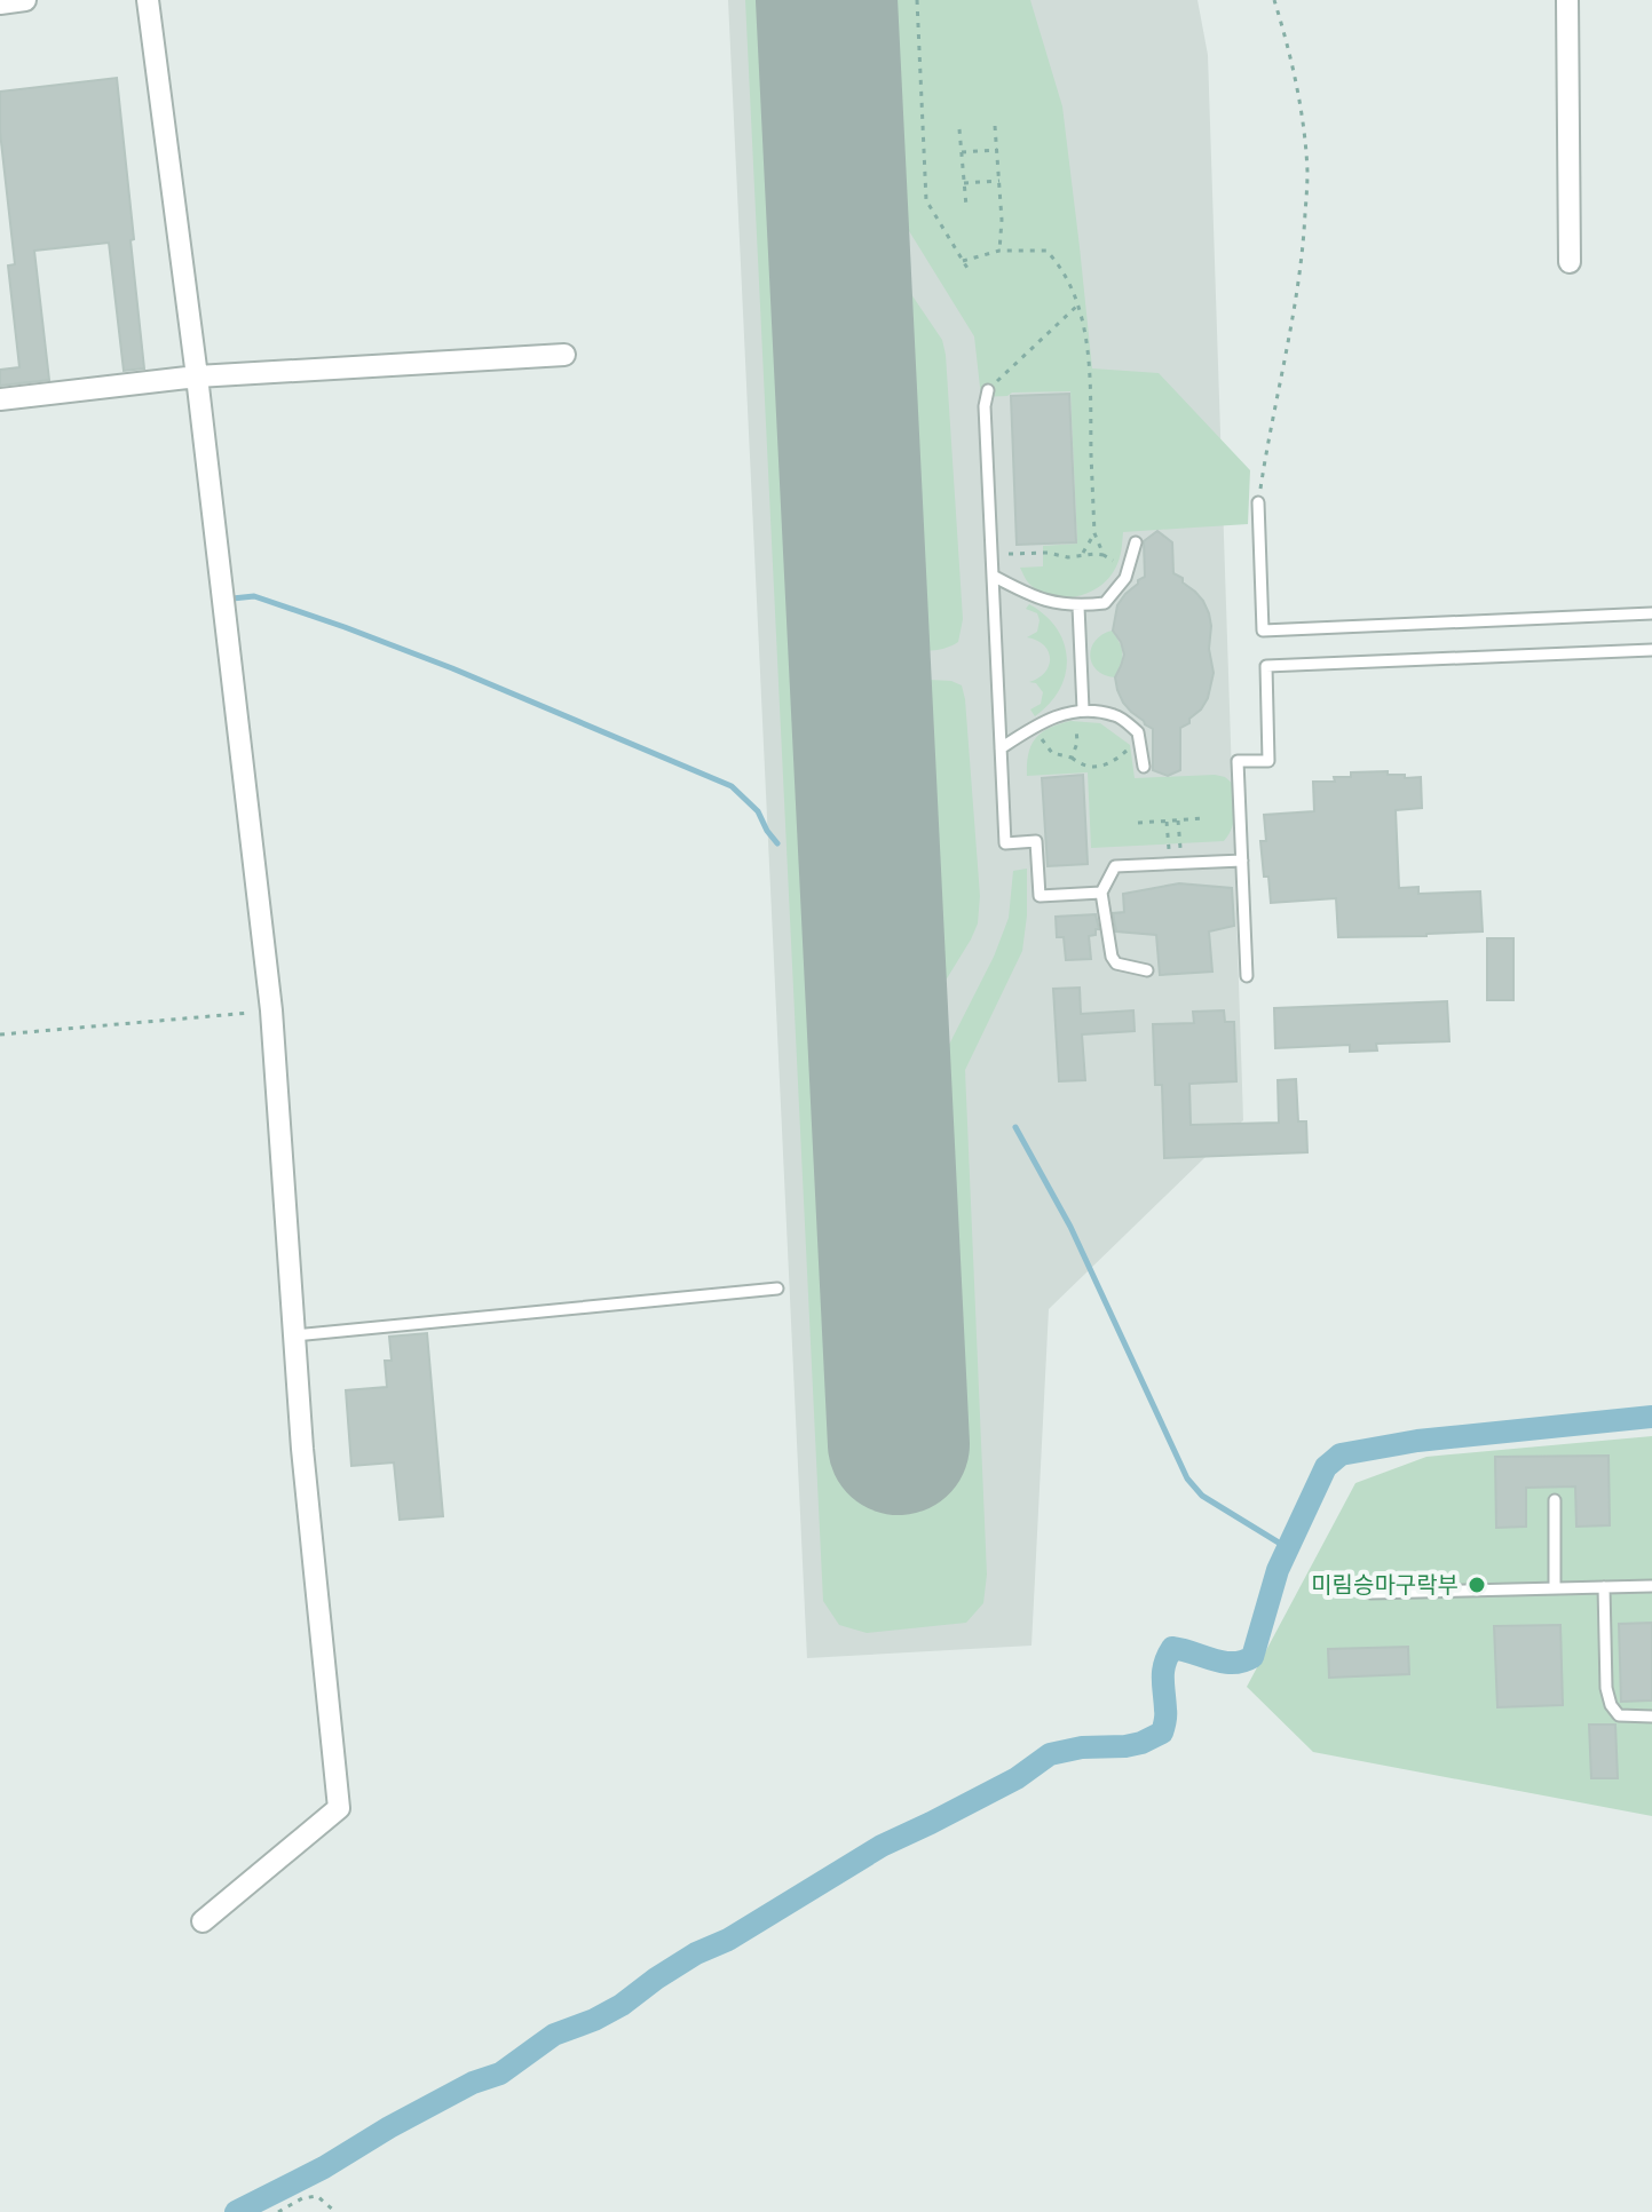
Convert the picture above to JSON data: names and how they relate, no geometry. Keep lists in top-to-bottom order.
{
  "places": ["미림승마구락부"]
}
